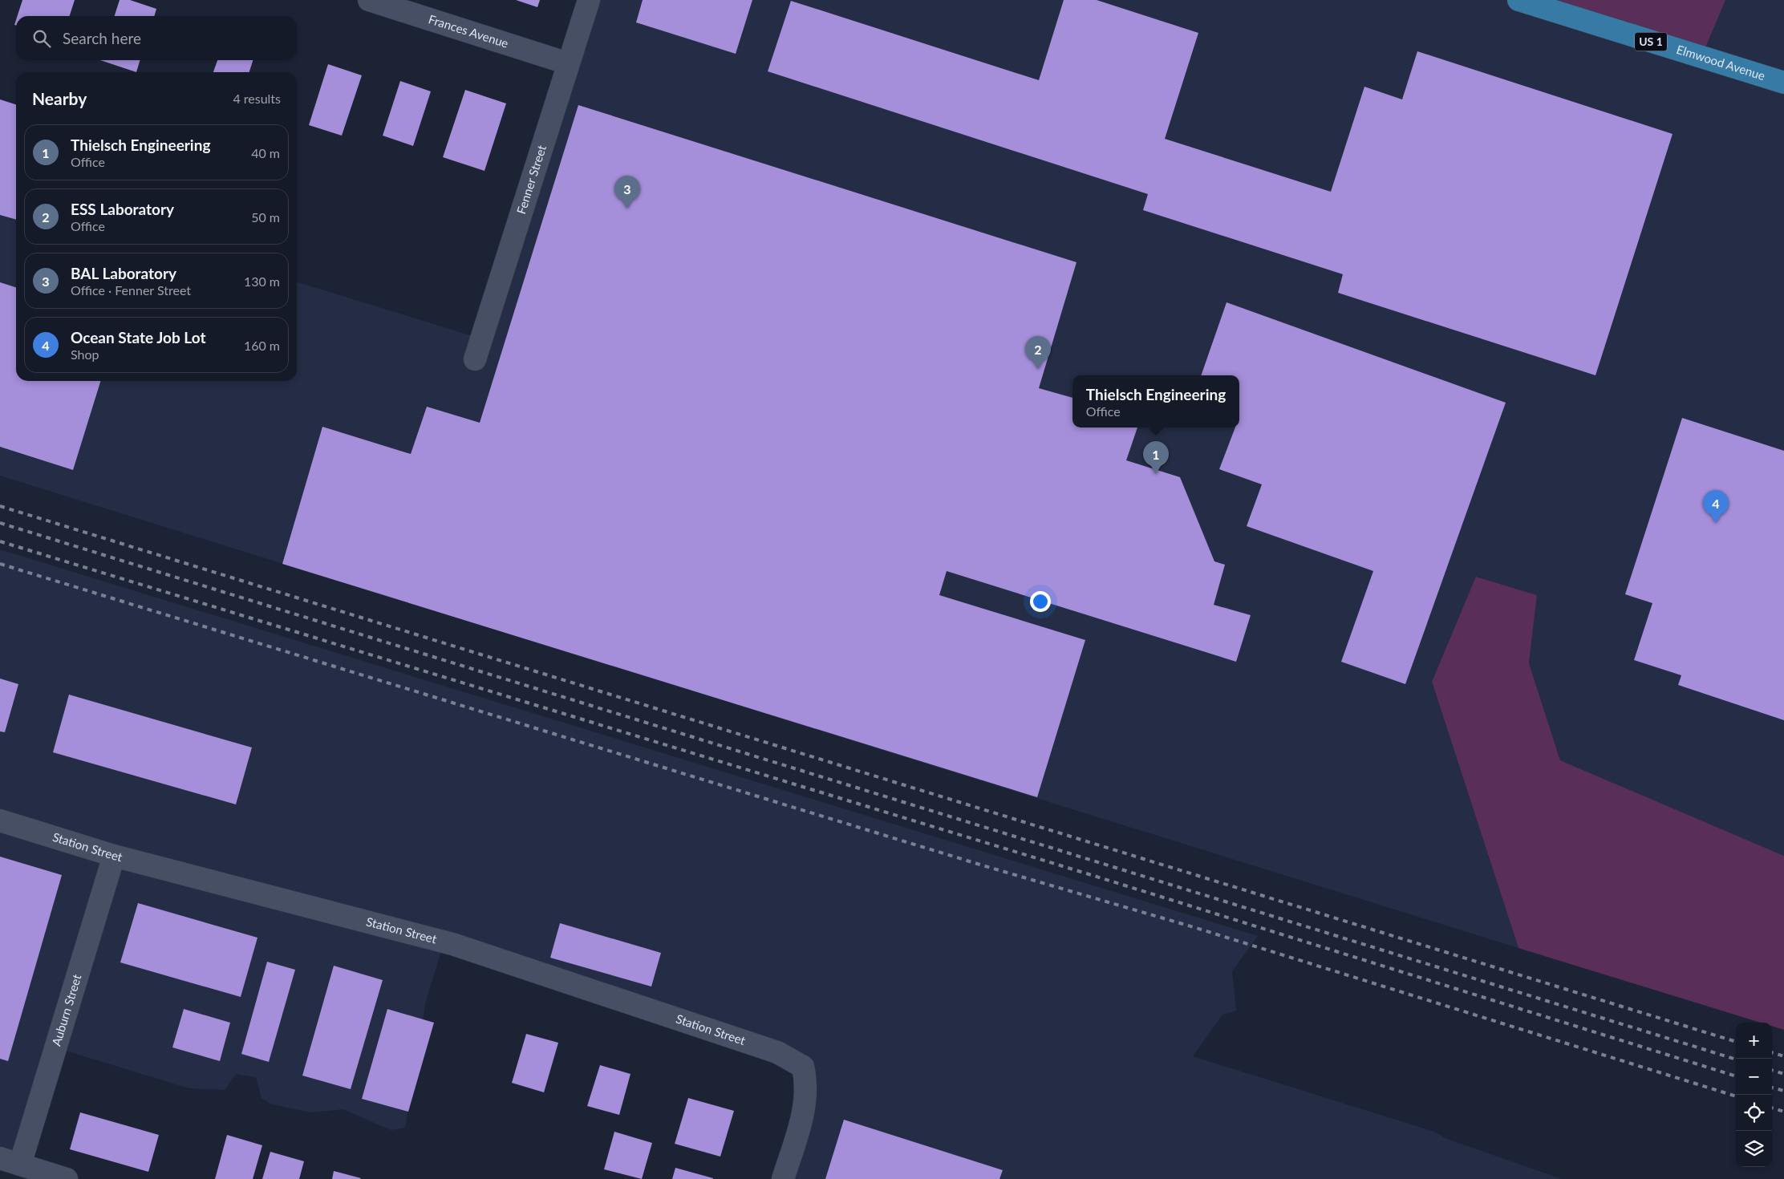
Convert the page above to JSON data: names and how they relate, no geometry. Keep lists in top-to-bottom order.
{
  "streets": {
    "main road": ["US 1", "Elmwood Avenue"],
    "street": [
      "Frances Avenue",
      "Fenner Street",
      "Station Street",
      "Auburn Street"
    ]
  },
  "crossings": [
    ["Frances Avenue", "Fenner Street"],
    ["Station Street", "Auburn Street"]
  ],
  "page": {
    "search": "Search here",
    "heading": ["Nearby", "4 results"],
    "list": [
      {
        "mark": "1",
        "name": "Thielsch Engineering",
        "note": "Office",
        "value": "40 m"
      },
      {
        "mark": "2",
        "name": "ESS Laboratory",
        "note": "Office",
        "value": "50 m"
      },
      {
        "mark": "3",
        "name": "BAL Laboratory",
        "note": "Office · Fenner Street",
        "value": "130 m"
      },
      {
        "mark": "4",
        "name": "Ocean State Job Lot",
        "note": "Shop",
        "value": "160 m"
      }
    ],
    "pins": [
      "3",
      "2",
      "1",
      "4"
    ],
    "popup": ["Thielsch Engineering", "Office"],
    "map_buttons": ["+", "−"]
  }
}
